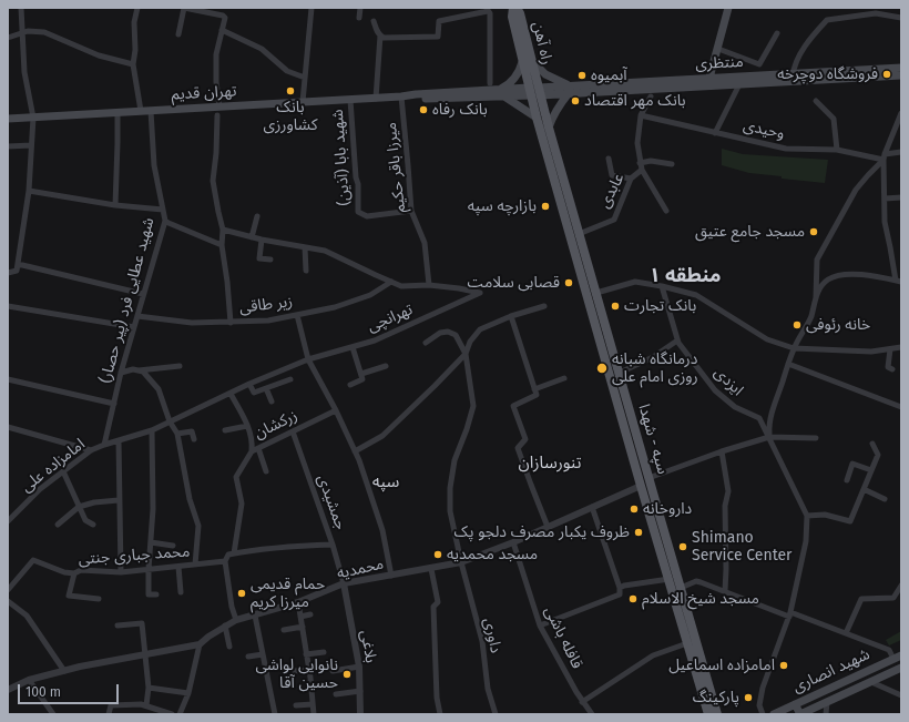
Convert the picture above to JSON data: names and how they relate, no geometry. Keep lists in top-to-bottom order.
{
  "streets": {
    "main road": [
      "راه آهن",
      "منتظری",
      "تهران قدیم",
      "سپه - شهدا",
      "شهید انصاری"
    ],
    "street": [
      "وحیدی",
      "شهید بابا (آذین)",
      "میرزا باقر حکیم",
      "عابدی",
      "شهید عطایی فرد (پیر حصار)",
      "زیر طاقی",
      "تهرانچی",
      "ایزدی",
      "زرکشان",
      "امامزاده علی",
      "جمشیدی",
      "محمد جباری جنتی",
      "محمدیه",
      "داوری",
      "قافله باشی",
      "بلاغی"
    ]
  },
  "crossings": [
    ["راه آهن", "منتظری"],
    ["راه آهن", "تهران قدیم"],
    ["راه آهن", "سپه - شهدا"],
    ["منتظری", "سپه - شهدا"],
    ["تهران قدیم", "شهید بابا (آذین)"],
    ["تهران قدیم", "میرزا باقر حکیم"],
    ["تهران قدیم", "شهید عطایی فرد (پیر حصار)"],
    ["تهران قدیم", "سپه - شهدا"],
    ["وحیدی", "عابدی"],
    ["شهید بابا (آذین)", "میرزا باقر حکیم"],
    ["میرزا باقر حکیم", "تهرانچی"],
    ["عابدی", "سپه - شهدا"],
    ["شهید عطایی فرد (پیر حصار)", "زیر طاقی"],
    ["شهید عطایی فرد (پیر حصار)", "امامزاده علی"],
    ["تهرانچی", "امامزاده علی"],
    ["زرکشان", "جمشیدی"],
    ["سپه - شهدا", "محمدیه"],
    ["جمشیدی", "محمدیه"],
    ["جمشیدی", "بلاغی"],
    ["محمدیه", "داوری"],
    ["محمدیه", "قافله باشی"],
    ["محمدیه", "بلاغی"]
  ],
  "districts": ["منطقه ۱", "تنورسازان", "سپه"],
  "places": [
    "فروشگاه دوچرخه",
    "آبمیوه",
    "بانک کشاورزی",
    "بانک مهر اقتصاد",
    "بانک رفاه",
    "بازارچه سپه",
    "مسجد جامع عتیق",
    "قصابی سلامت",
    "بانک تجارت",
    "خانه رئوفی",
    "درمانگاه شبانه روزی امام علی",
    "داروخانه",
    "ظروف یکبار مصرف دلجو پک",
    "Shimano Service Center",
    "مسجد محمدیه",
    "حمام قدیمی میرزا کریم",
    "مسجد شیخ الاسلام",
    "امامزاده اسماعیل",
    "نانوایی لواشی حسین آقا",
    "پارکینگ"
  ],
  "scale_bar": "100 m"
}
